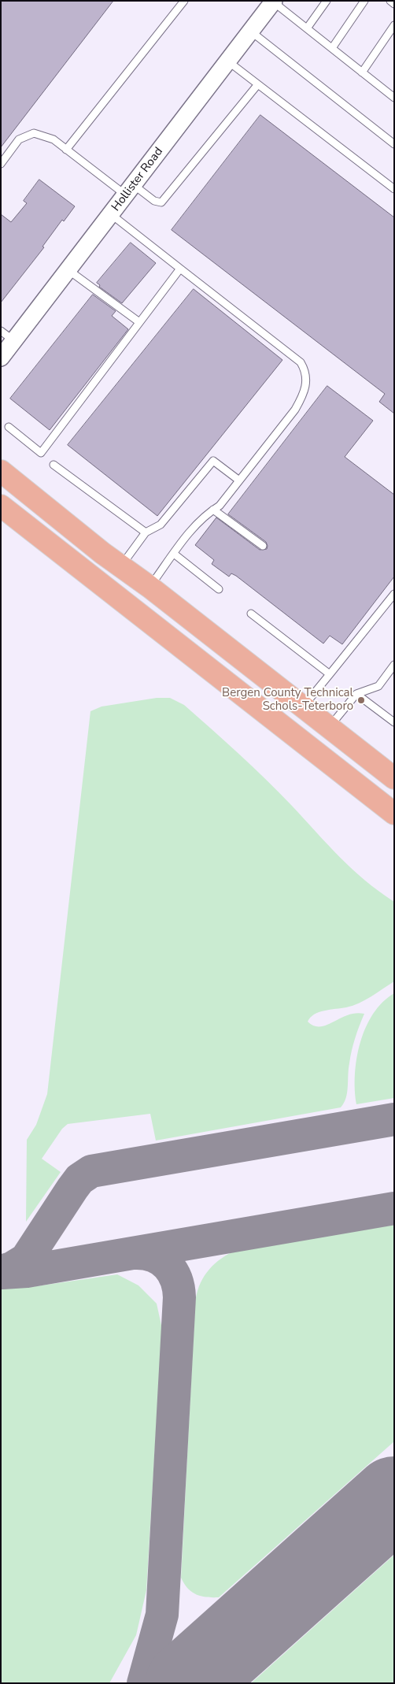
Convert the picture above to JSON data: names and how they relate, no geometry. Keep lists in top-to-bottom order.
{
  "streets": {
    "street": ["Hollister Road"]
  },
  "places": ["Bergen County Technical Schols-Teterboro"]
}
